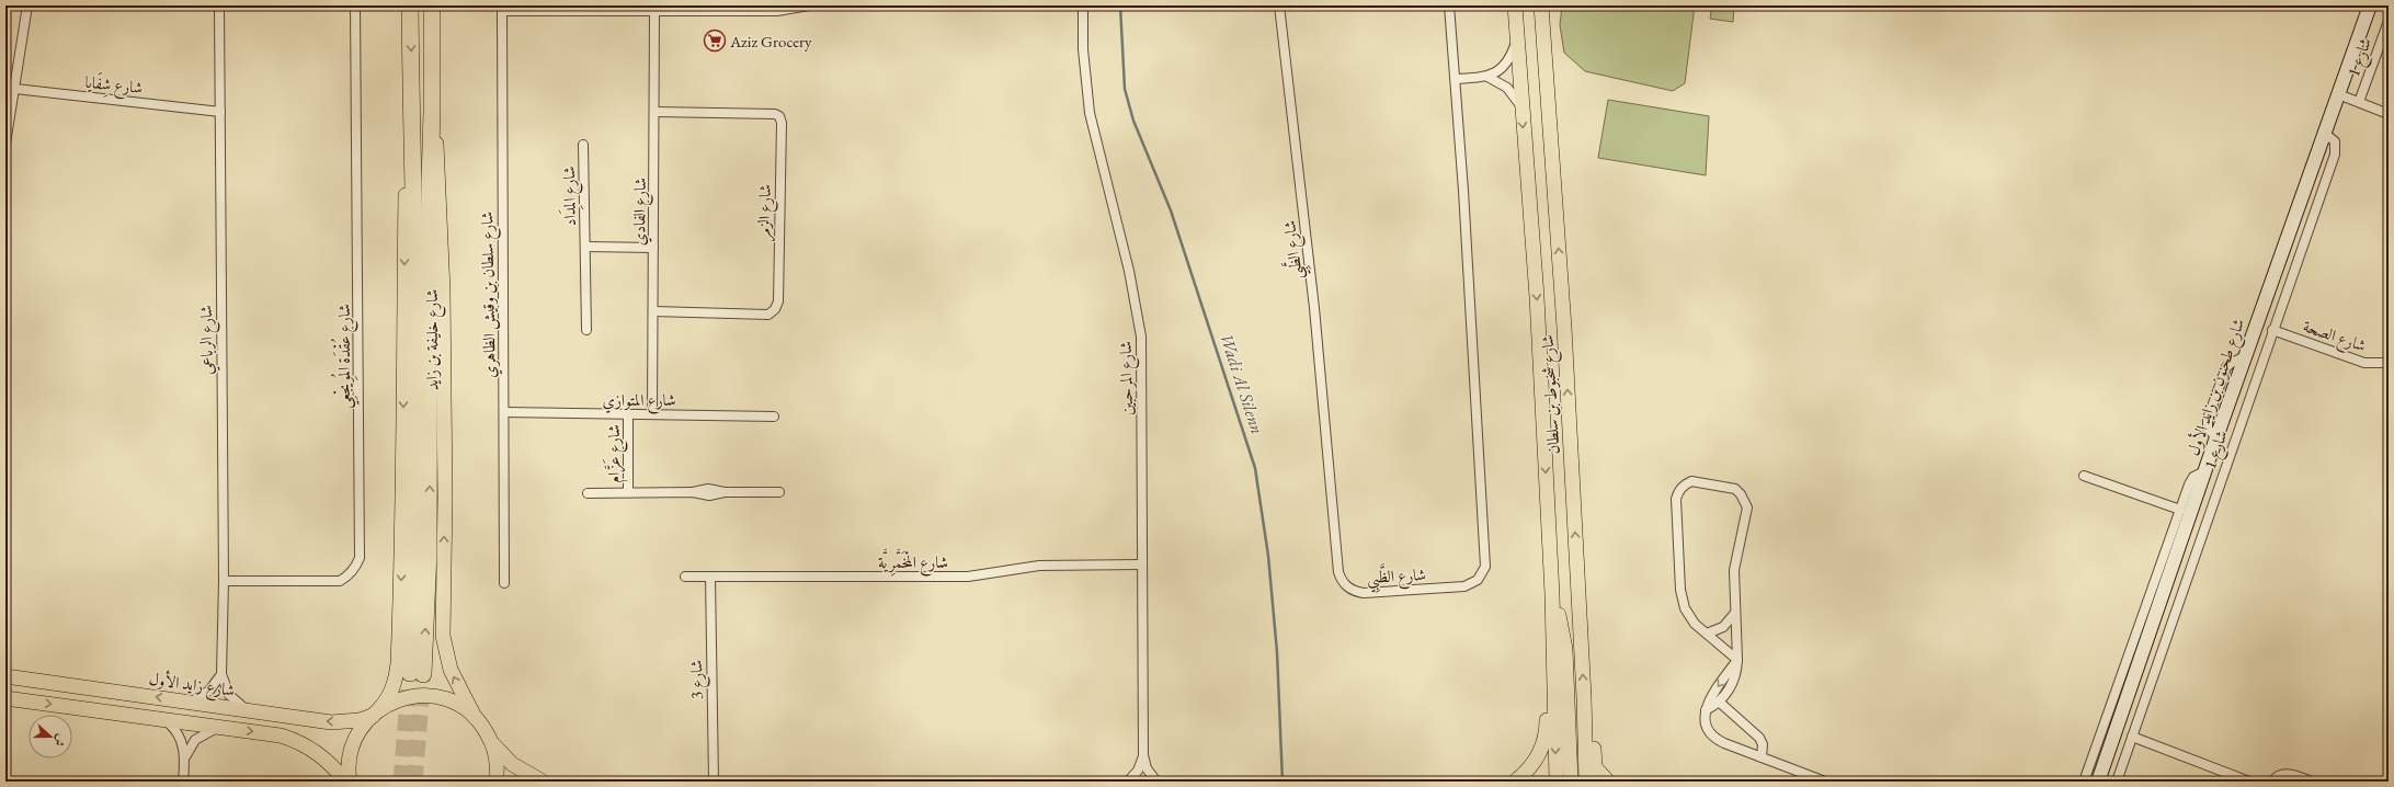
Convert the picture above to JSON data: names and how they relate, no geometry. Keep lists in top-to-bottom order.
{
  "streets": {
    "highway": ["شارع خليفة بن زايد"],
    "main road": ["شارع شخبوط بن سلطان", "شارع زايد الأول"],
    "street": [
      "شارع 1",
      "شارع شِفَايا",
      "شارع المِدَاد",
      "شارع الفادي",
      "شارع الزمر",
      "شارع الظَّبِي",
      "شارع سلطان بن وقيش الظاهري",
      "شارع الصحة",
      "شارع الرباعي",
      "شارع عُقْدَة المُوِيجْعِي",
      "شارع المرحبين",
      "شارع طحنون بن زايد الأول",
      "شارع المتوازي",
      "شارع عَزَّام",
      "شارع المْخَمَّرِيَّة",
      "شارع 3"
    ]
  },
  "crossings": [
    ["شارع 1", "شارع الصحة"],
    ["شارع 1", "شارع طحنون بن زايد الأول"],
    ["شارع شِفَايا", "شارع الرباعي"],
    ["شارع المِدَاد", "شارع الفادي"],
    ["شارع الفادي", "شارع الزمر"],
    ["شارع الفادي", "شارع المتوازي"],
    ["شارع سلطان بن وقيش الظاهري", "شارع المتوازي"],
    ["شارع الرباعي", "شارع عُقْدَة المُوِيجْعِي"],
    ["شارع الرباعي", "شارع زايد الأول"],
    ["شارع المرحبين", "شارع المْخَمَّرِيَّة"],
    ["شارع المتوازي", "شارع عَزَّام"],
    ["شارع المْخَمَّرِيَّة", "شارع 3"]
  ],
  "water": ["Wadi Al Silenn"],
  "places": {
    "supermarket": ["Aziz Grocery"]
  },
  "north": "right"
}
